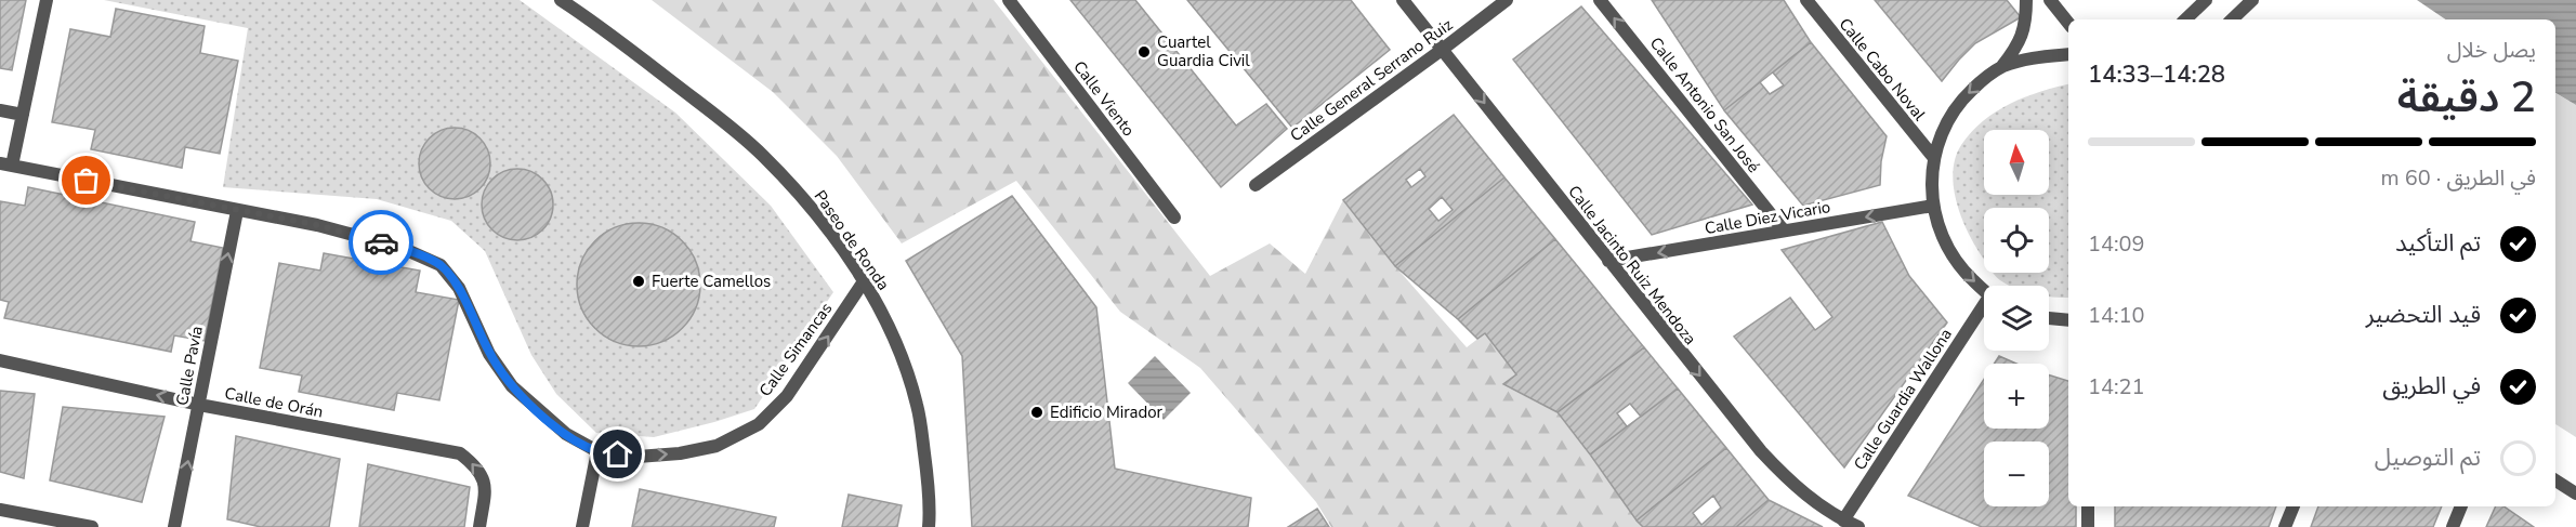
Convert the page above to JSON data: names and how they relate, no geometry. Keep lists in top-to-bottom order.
{
  "streets": {
    "street": [
      "Calle Cabo Noval",
      "Calle General Serrano Ruiz",
      "Calle Viento",
      "Calle Antonio San José",
      "Calle Diez Vicario",
      "Paseo de Ronda",
      "Calle Jacinto Ruiz Mendoza",
      "Calle Simancas",
      "Calle Pavía",
      "Calle Guardia Wallona",
      "Calle de Orán"
    ]
  },
  "crossings": [
    ["Calle General Serrano Ruiz", "Calle Jacinto Ruiz Mendoza"],
    ["Calle Antonio San José", "Calle Diez Vicario"],
    ["Calle Diez Vicario", "Calle Jacinto Ruiz Mendoza"],
    ["Paseo de Ronda", "Calle Simancas"],
    ["Calle Jacinto Ruiz Mendoza", "Calle Guardia Wallona"],
    ["Calle Simancas", "Calle Pavía"],
    ["Calle Pavía", "Calle de Orán"]
  ],
  "one_way": [
    "Calle Antonio San José",
    "Calle Diez Vicario",
    "Calle Jacinto Ruiz Mendoza",
    "Calle Pavía",
    "Calle de Orán"
  ],
  "places": ["Cuartel Guardia Civil", "Fuerte Camellos", "Edificio Mirador"],
  "north": "top",
  "page": {
    "heading": ["2 دقيقة", "يصل خلال", "14:28–14:33"],
    "map_buttons": ["+", "−"],
    "bar": "في الطريق · 60 m",
    "list": [
      ["تم التأكيد", "14:09"],
      ["قيد التحضير", "14:10"],
      ["في الطريق", "14:21"],
      "تم التوصيل"
    ]
  }
}
